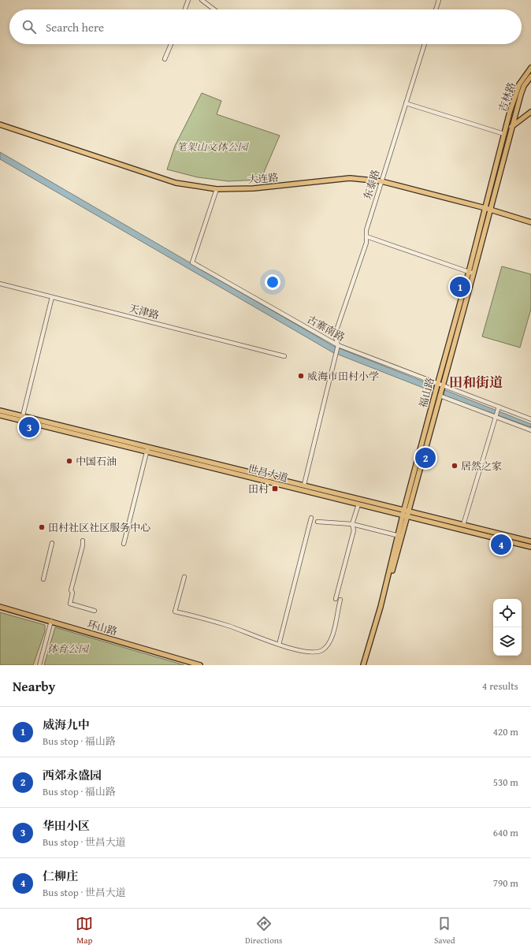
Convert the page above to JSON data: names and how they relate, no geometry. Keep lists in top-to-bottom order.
{
  "streets": {
    "main road": [
      "吉林路",
      "大连路",
      "福山路",
      "世昌大道",
      "环山路"
    ],
    "street": ["东泰路", "天津路", "古寨南路"]
  },
  "crossings": [
    ["吉林路", "福山路"],
    ["大连路", "东泰路"],
    ["大连路", "古寨南路"],
    ["大连路", "福山路"],
    ["古寨南路", "福山路"]
  ],
  "districts": ["田和街道"],
  "parks": ["笔架山文体公园", "体育公园"],
  "places": {
    "other": [
      "威海市田村小学",
      "中国石油",
      "居然之家",
      "田村社区社区服务中心"
    ],
    "transit": ["田村"]
  },
  "page": {
    "search": "Search here",
    "pins": [
      "1",
      "3",
      "2",
      "4"
    ],
    "heading": ["Nearby", "4 results"],
    "list": [
      {
        "mark": "1",
        "name": "威海九中",
        "note": "Bus stop · 福山路",
        "value": "420 m"
      },
      {
        "mark": "2",
        "name": "西郊永盛园",
        "note": "Bus stop · 福山路",
        "value": "530 m"
      },
      {
        "mark": "3",
        "name": "华田小区",
        "note": "Bus stop · 世昌大道",
        "value": "640 m"
      },
      {
        "mark": "4",
        "name": "仁柳庄",
        "note": "Bus stop · 世昌大道",
        "value": "790 m"
      }
    ],
    "nav": ["Map", "Directions", "Saved"]
  }
}
